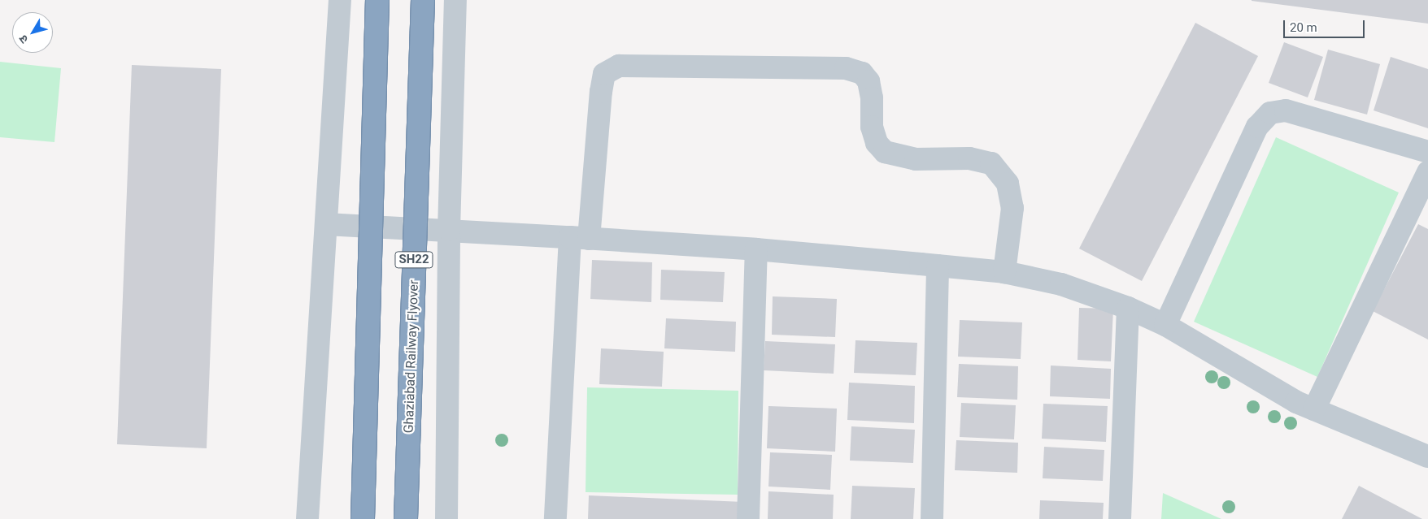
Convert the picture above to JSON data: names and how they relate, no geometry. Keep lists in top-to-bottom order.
{
  "streets": {
    "highway": ["SH22", "Ghaziabad Railway Flyover"]
  },
  "scale_bar": "20 m",
  "north": "bottom left"
}
